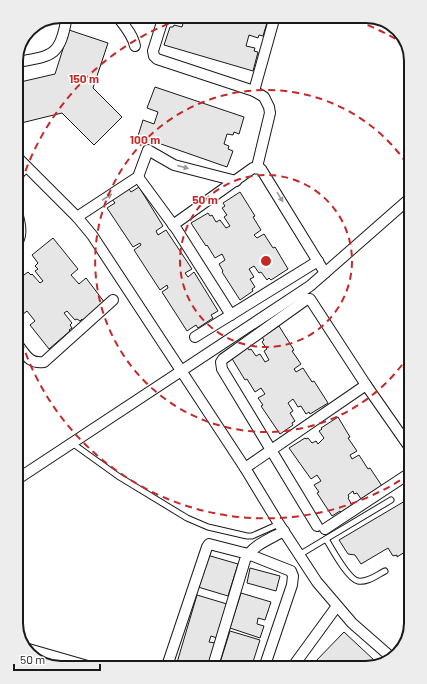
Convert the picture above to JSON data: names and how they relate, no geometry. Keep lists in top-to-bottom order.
{
  "scale_bar": "50 m",
  "rings": ["150 m", "100 m", "50 m"]
}
